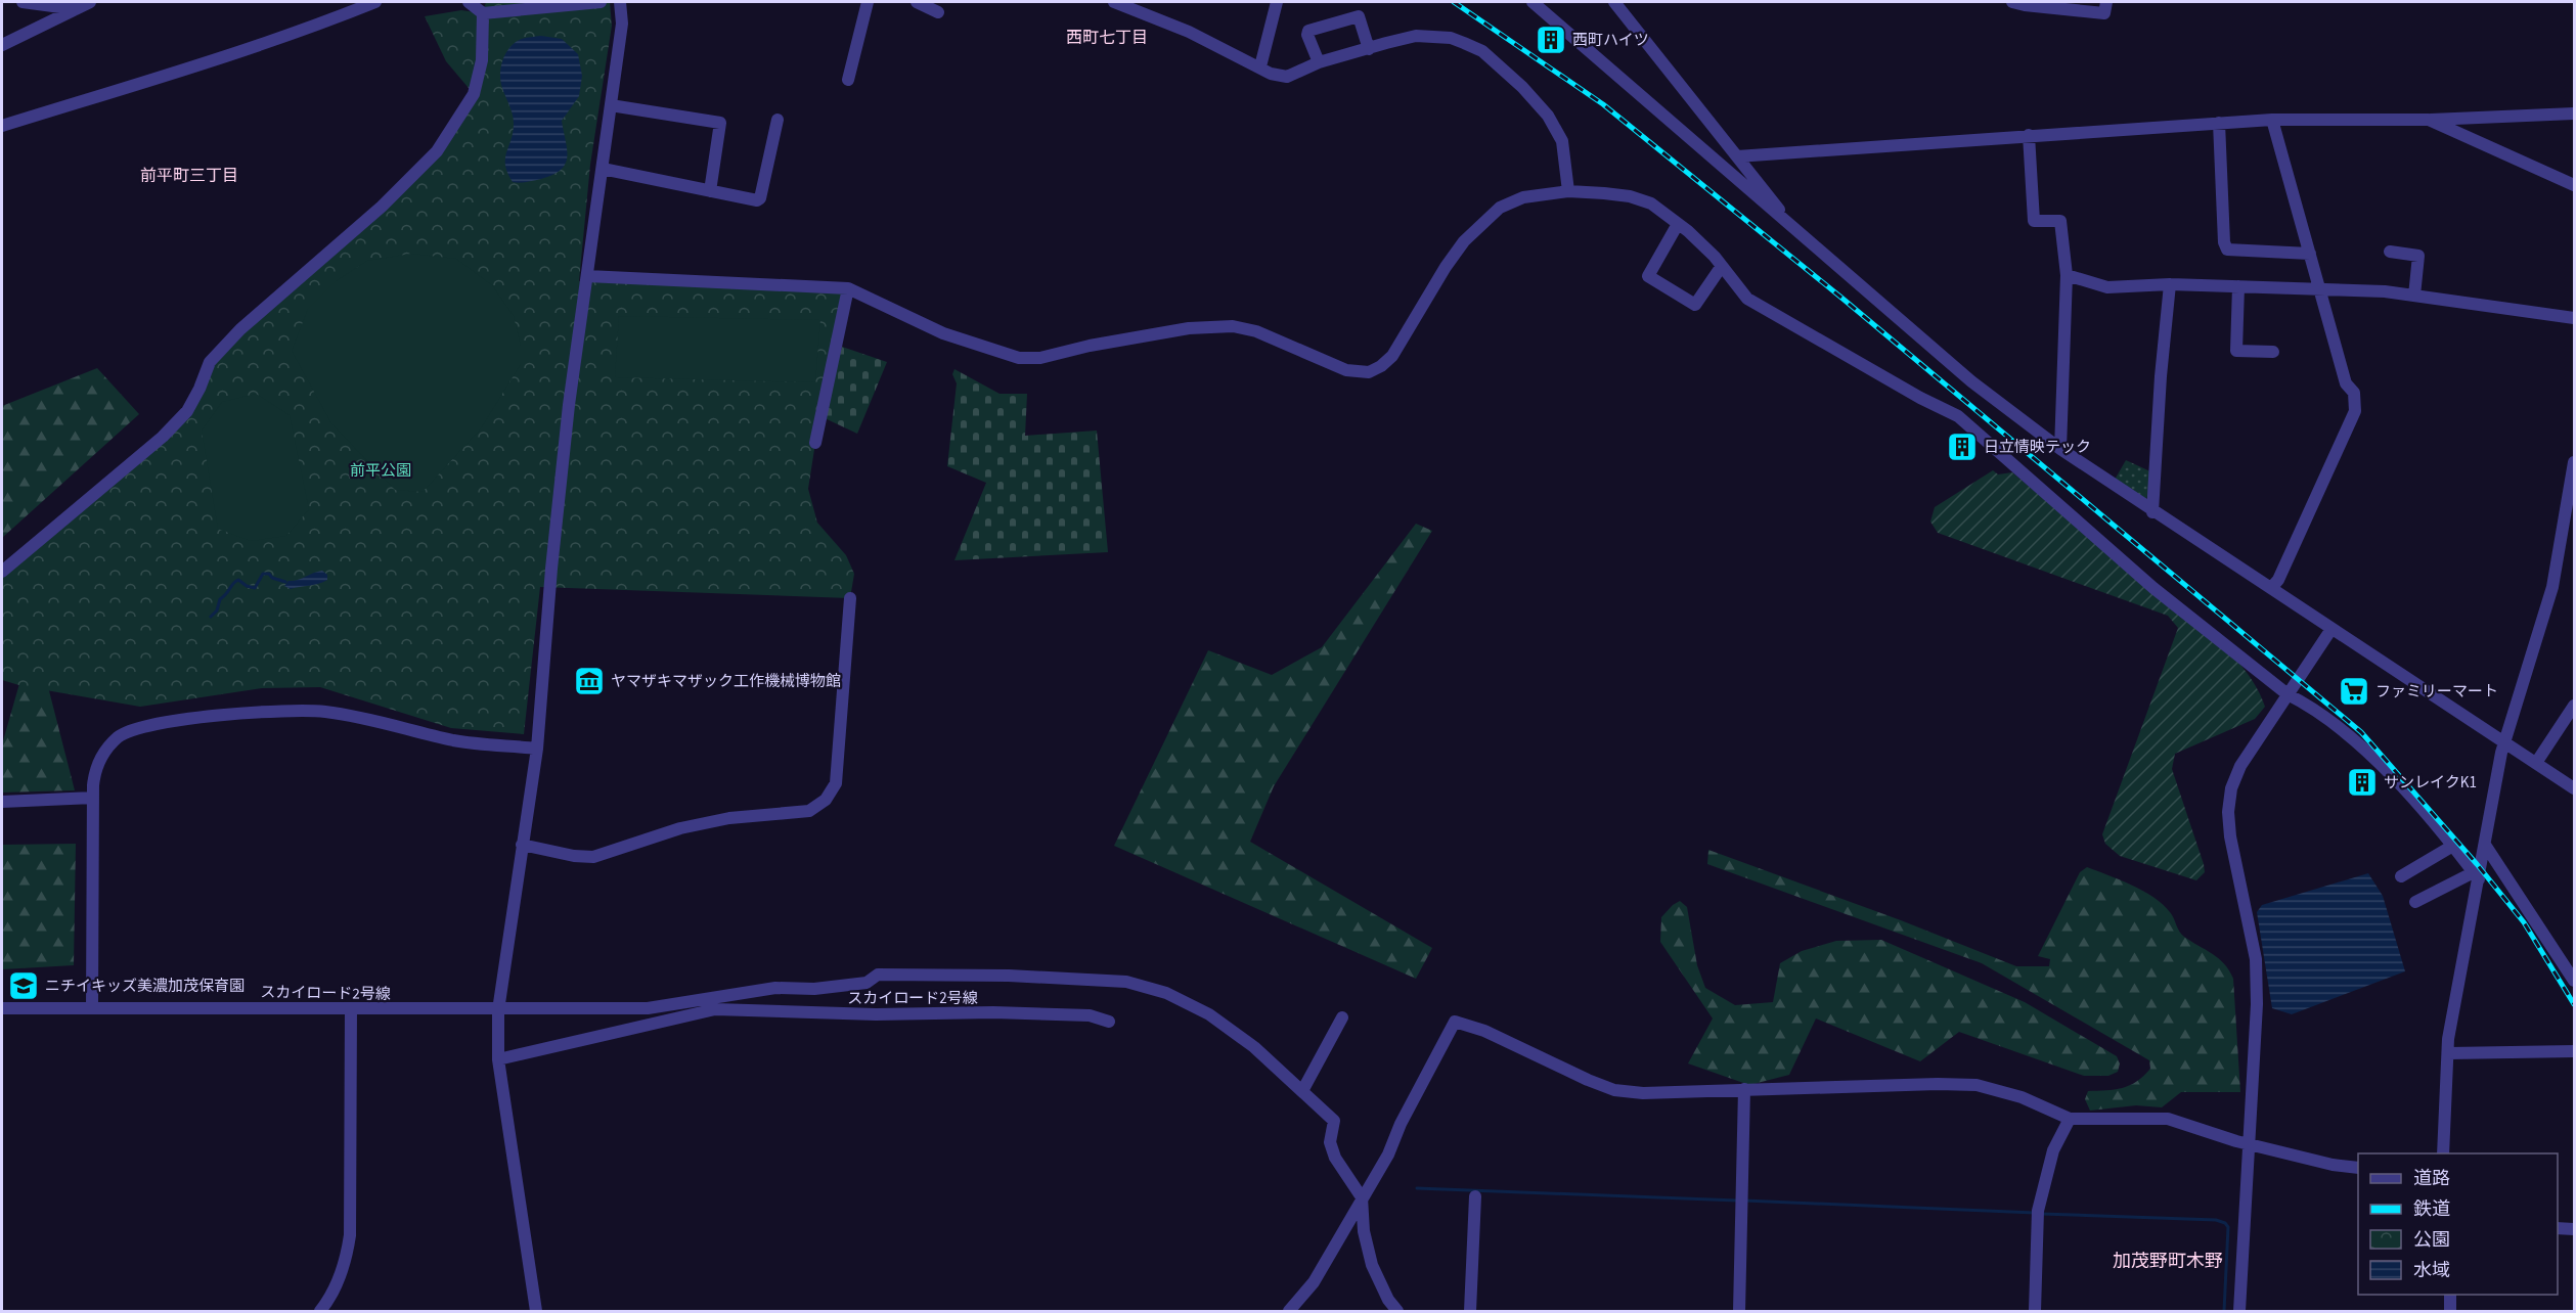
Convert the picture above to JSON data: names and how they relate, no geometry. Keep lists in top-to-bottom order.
{
  "streets": {
    "street": ["スカイロード2号線"]
  },
  "districts": ["西町七丁目", "前平町三丁目", "加茂野町木野"],
  "parks": ["前平公園"],
  "places": {
    "building": ["西町ハイツ", "日立情映テック", "サンレイクK1"],
    "museum": ["ヤマザキマザック工作機械博物館"],
    "supermarket": ["ファミリーマート"],
    "school or university": ["ニチイキッズ美濃加茂保育園"]
  },
  "legend": [
    "道路",
    "鉄道",
    "公園",
    "水域"
  ]
}
